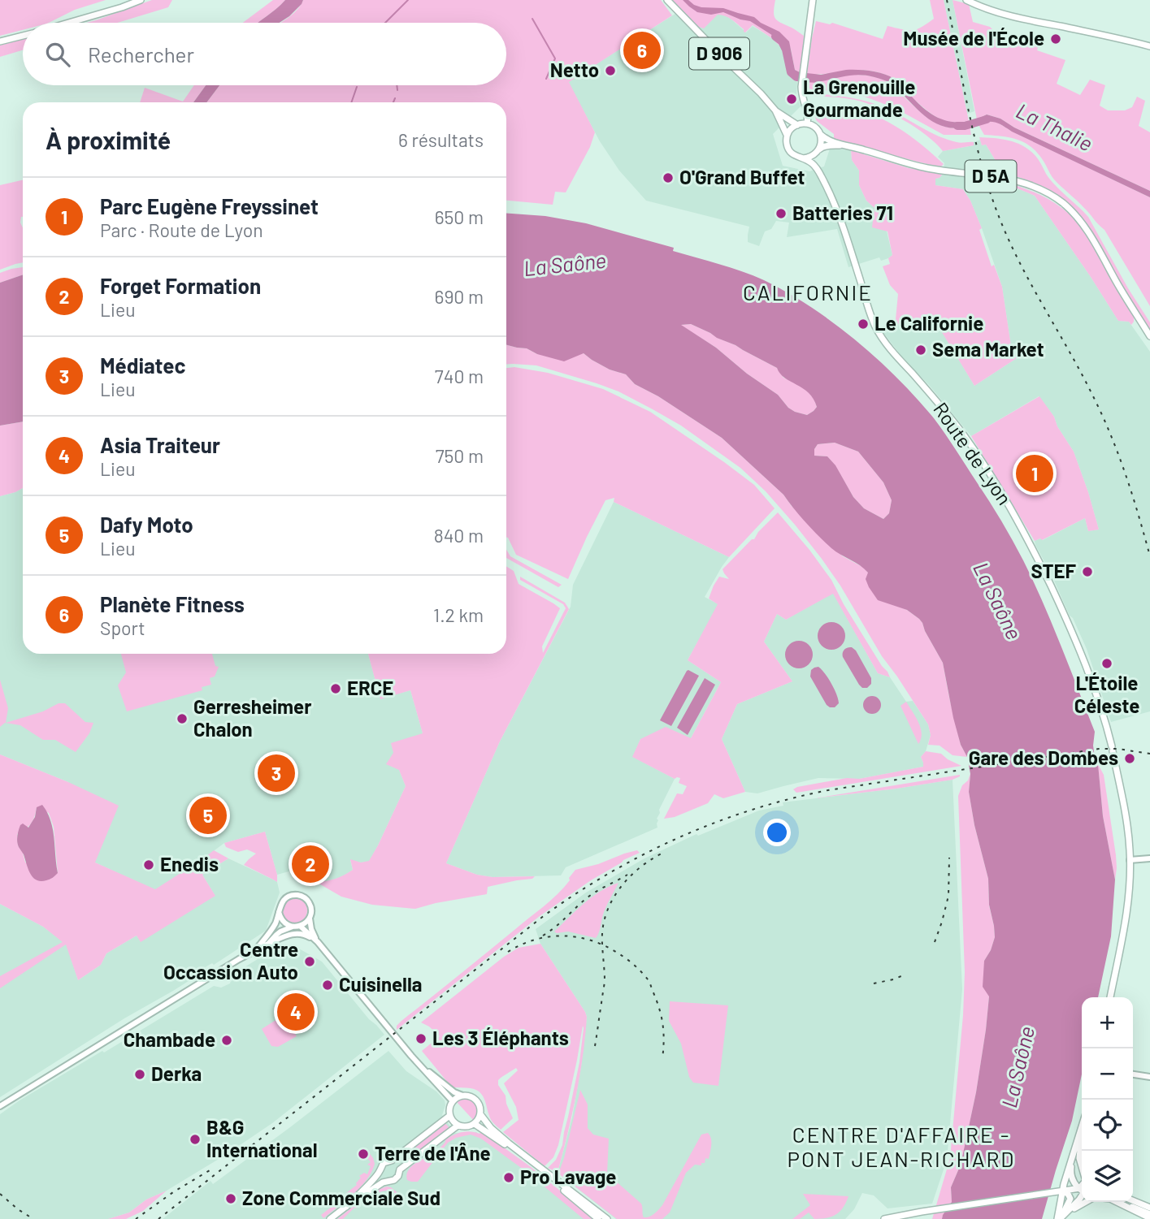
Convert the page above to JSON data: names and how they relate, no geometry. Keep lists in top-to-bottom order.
{
  "streets": {
    "main road": ["D 906", "D 5A", "Route de Lyon"]
  },
  "crossings": [
    ["D 906", "D 5A"],
    ["D 906", "Route de Lyon"],
    ["D 5A", "Route de Lyon"]
  ],
  "districts": ["CALIFORNIE", "CENTRE D'AFFAIRE - PONT JEAN-RICHARD"],
  "water": ["La Thalie", "La Saône"],
  "places": [
    "Musée de l'École",
    "Netto",
    "La Grenouille Gourmande",
    "O'Grand Buffet",
    "Batteries 71",
    "Le Californie",
    "Sema Market",
    "STEF",
    "L'Étoile Céleste",
    "ERCE",
    "Gerresheimer Chalon",
    "Gare des Dombes",
    "Enedis",
    "Centre Occassion Auto",
    "Cuisinella",
    "Les 3 Éléphants",
    "Chambade",
    "Derka",
    "B&G International",
    "Terre de l'Âne",
    "Pro Lavage",
    "Zone Commerciale Sud"
  ],
  "page": {
    "search": "Rechercher",
    "pins": [
      "6",
      "1",
      "3",
      "5",
      "2",
      "4"
    ],
    "heading": ["À proximité", "6 résultats"],
    "list": [
      {
        "mark": "1",
        "name": "Parc Eugène Freyssinet",
        "note": "Parc · Route de Lyon",
        "value": "650 m"
      },
      {
        "mark": "2",
        "name": "Forget Formation",
        "note": "Lieu",
        "value": "690 m"
      },
      {
        "mark": "3",
        "name": "Médiatec",
        "note": "Lieu",
        "value": "740 m"
      },
      {
        "mark": "4",
        "name": "Asia Traiteur",
        "note": "Lieu",
        "value": "750 m"
      },
      {
        "mark": "5",
        "name": "Dafy Moto",
        "note": "Lieu",
        "value": "840 m"
      },
      {
        "mark": "6",
        "name": "Planète Fitness",
        "note": "Sport",
        "value": "1.2 km"
      }
    ],
    "map_buttons": ["+", "−"]
  }
}
